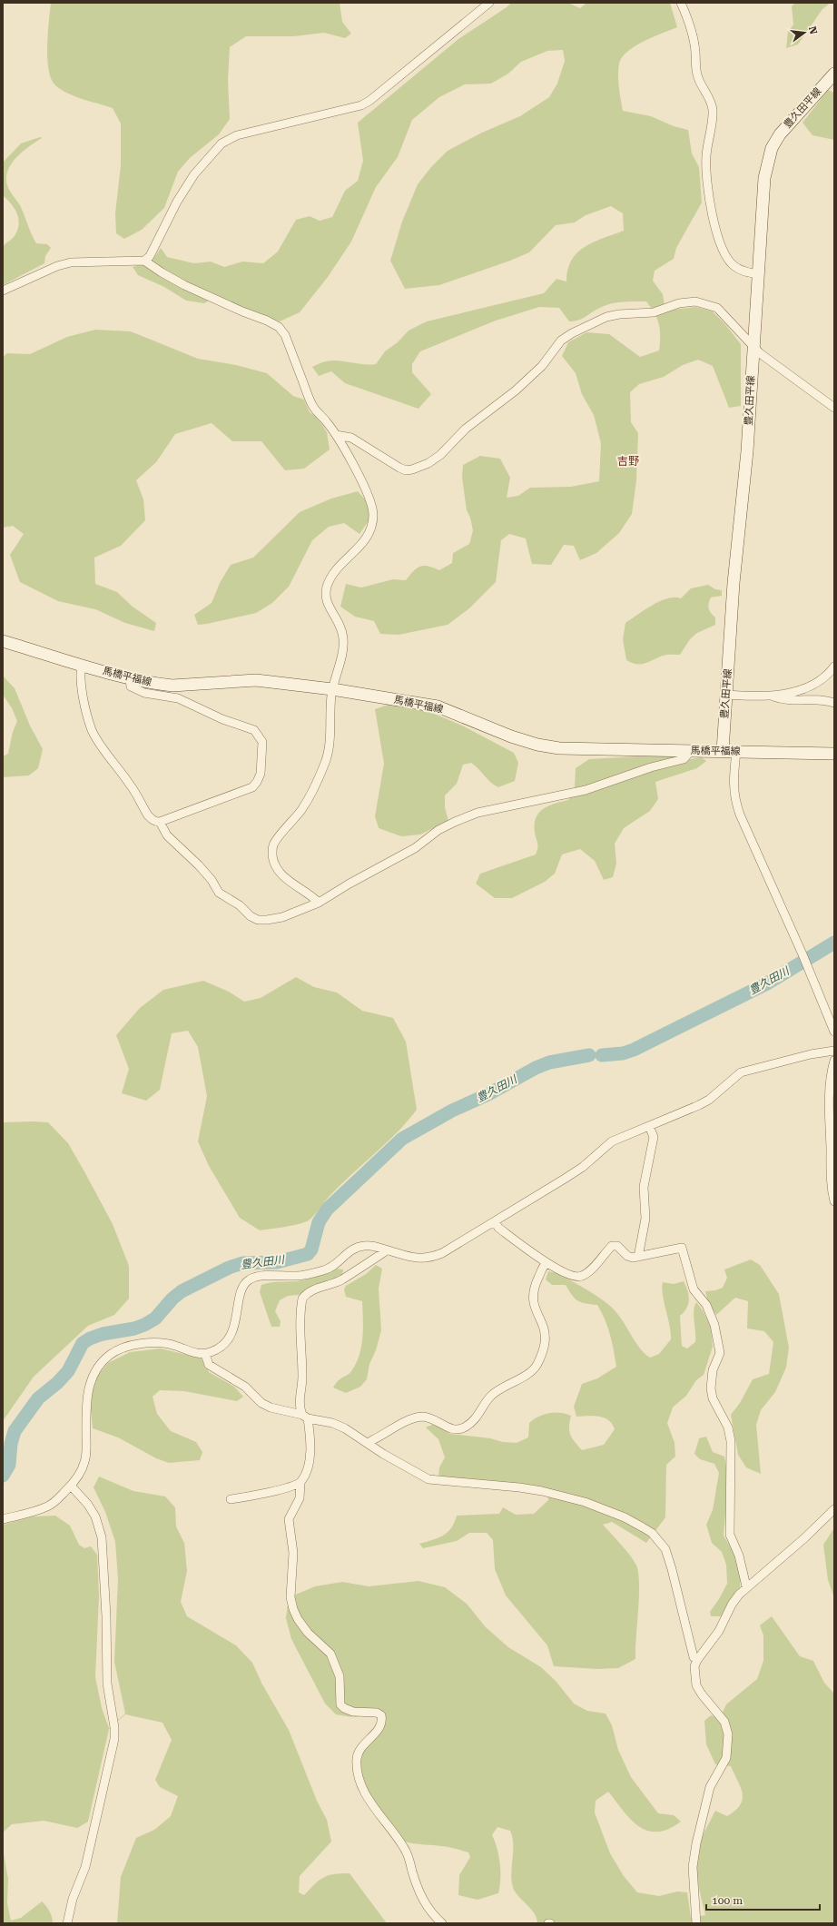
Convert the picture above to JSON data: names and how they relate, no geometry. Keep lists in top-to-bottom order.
{
  "streets": {
    "main road": ["豊久田平線", "馬橋平福線"]
  },
  "crossings": [
    ["豊久田平線", "馬橋平福線"]
  ],
  "districts": ["吉野"],
  "water": ["豊久田川"],
  "scale_bar": "100 m",
  "north": "right"
}
